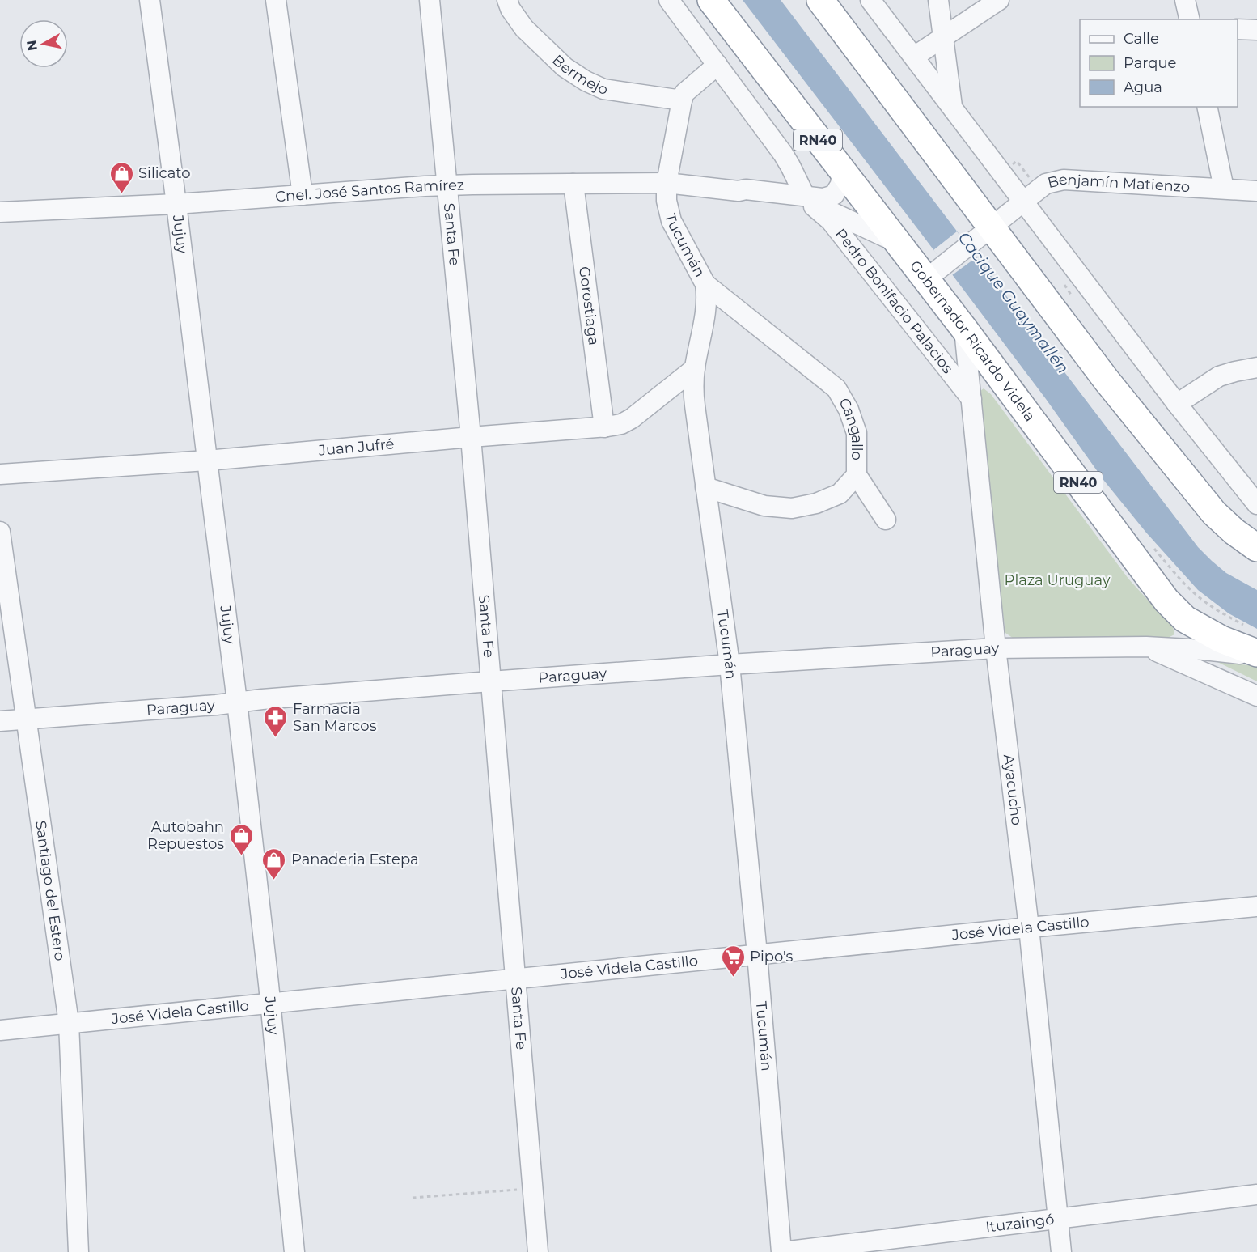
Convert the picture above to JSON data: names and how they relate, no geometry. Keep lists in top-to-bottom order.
{
  "streets": {
    "highway": ["RN40", "Gobernador Ricardo Videla"],
    "street": [
      "Bermejo",
      "Benjamín Matienzo",
      "Cnel. José Santos Ramírez",
      "Santa Fe",
      "Jujuy",
      "Tucumán",
      "Pedro Bonifacio Palacios",
      "Gorostiaga",
      "Cangallo",
      "Juan Jufré",
      "Paraguay",
      "Ayacucho",
      "Santiago del Estero",
      "José Videla Castillo",
      "Ituzaingó"
    ]
  },
  "crossings": [
    ["Bermejo", "Tucumán"],
    ["Benjamín Matienzo", "Gobernador Ricardo Videla"],
    ["Cnel. José Santos Ramírez", "Santa Fe"],
    ["Cnel. José Santos Ramírez", "Jujuy"],
    ["Cnel. José Santos Ramírez", "Tucumán"],
    ["Cnel. José Santos Ramírez", "Pedro Bonifacio Palacios"],
    ["Cnel. José Santos Ramírez", "Gorostiaga"],
    ["Cnel. José Santos Ramírez", "Gobernador Ricardo Videla"],
    ["Santa Fe", "Juan Jufré"],
    ["Santa Fe", "Paraguay"],
    ["Santa Fe", "José Videla Castillo"],
    ["Jujuy", "Juan Jufré"],
    ["Jujuy", "Paraguay"],
    ["Jujuy", "José Videla Castillo"],
    ["Tucumán", "Pedro Bonifacio Palacios"],
    ["Tucumán", "Cangallo"],
    ["Tucumán", "Juan Jufré"],
    ["Tucumán", "Paraguay"],
    ["Tucumán", "José Videla Castillo"],
    ["Tucumán", "Ituzaingó"],
    ["Pedro Bonifacio Palacios", "Ayacucho"],
    ["Gorostiaga", "Juan Jufré"],
    ["Gobernador Ricardo Videla", "Paraguay"],
    ["Gobernador Ricardo Videla", "Ayacucho"],
    ["Paraguay", "Ayacucho"],
    ["Paraguay", "Santiago del Estero"],
    ["Ayacucho", "José Videla Castillo"],
    ["Ayacucho", "Ituzaingó"],
    ["Santiago del Estero", "José Videla Castillo"]
  ],
  "water": ["Cacique Guaymallén"],
  "parks": ["Plaza Uruguay"],
  "places": {
    "shop": ["Silicato", "Autobahn Repuestos", "Panaderia Estepa"],
    "pharmacy": ["Farmacia San Marcos"],
    "supermarket": ["Pipo's"]
  },
  "legend": ["Calle", "Parque", "Agua"],
  "north": "left"
}
